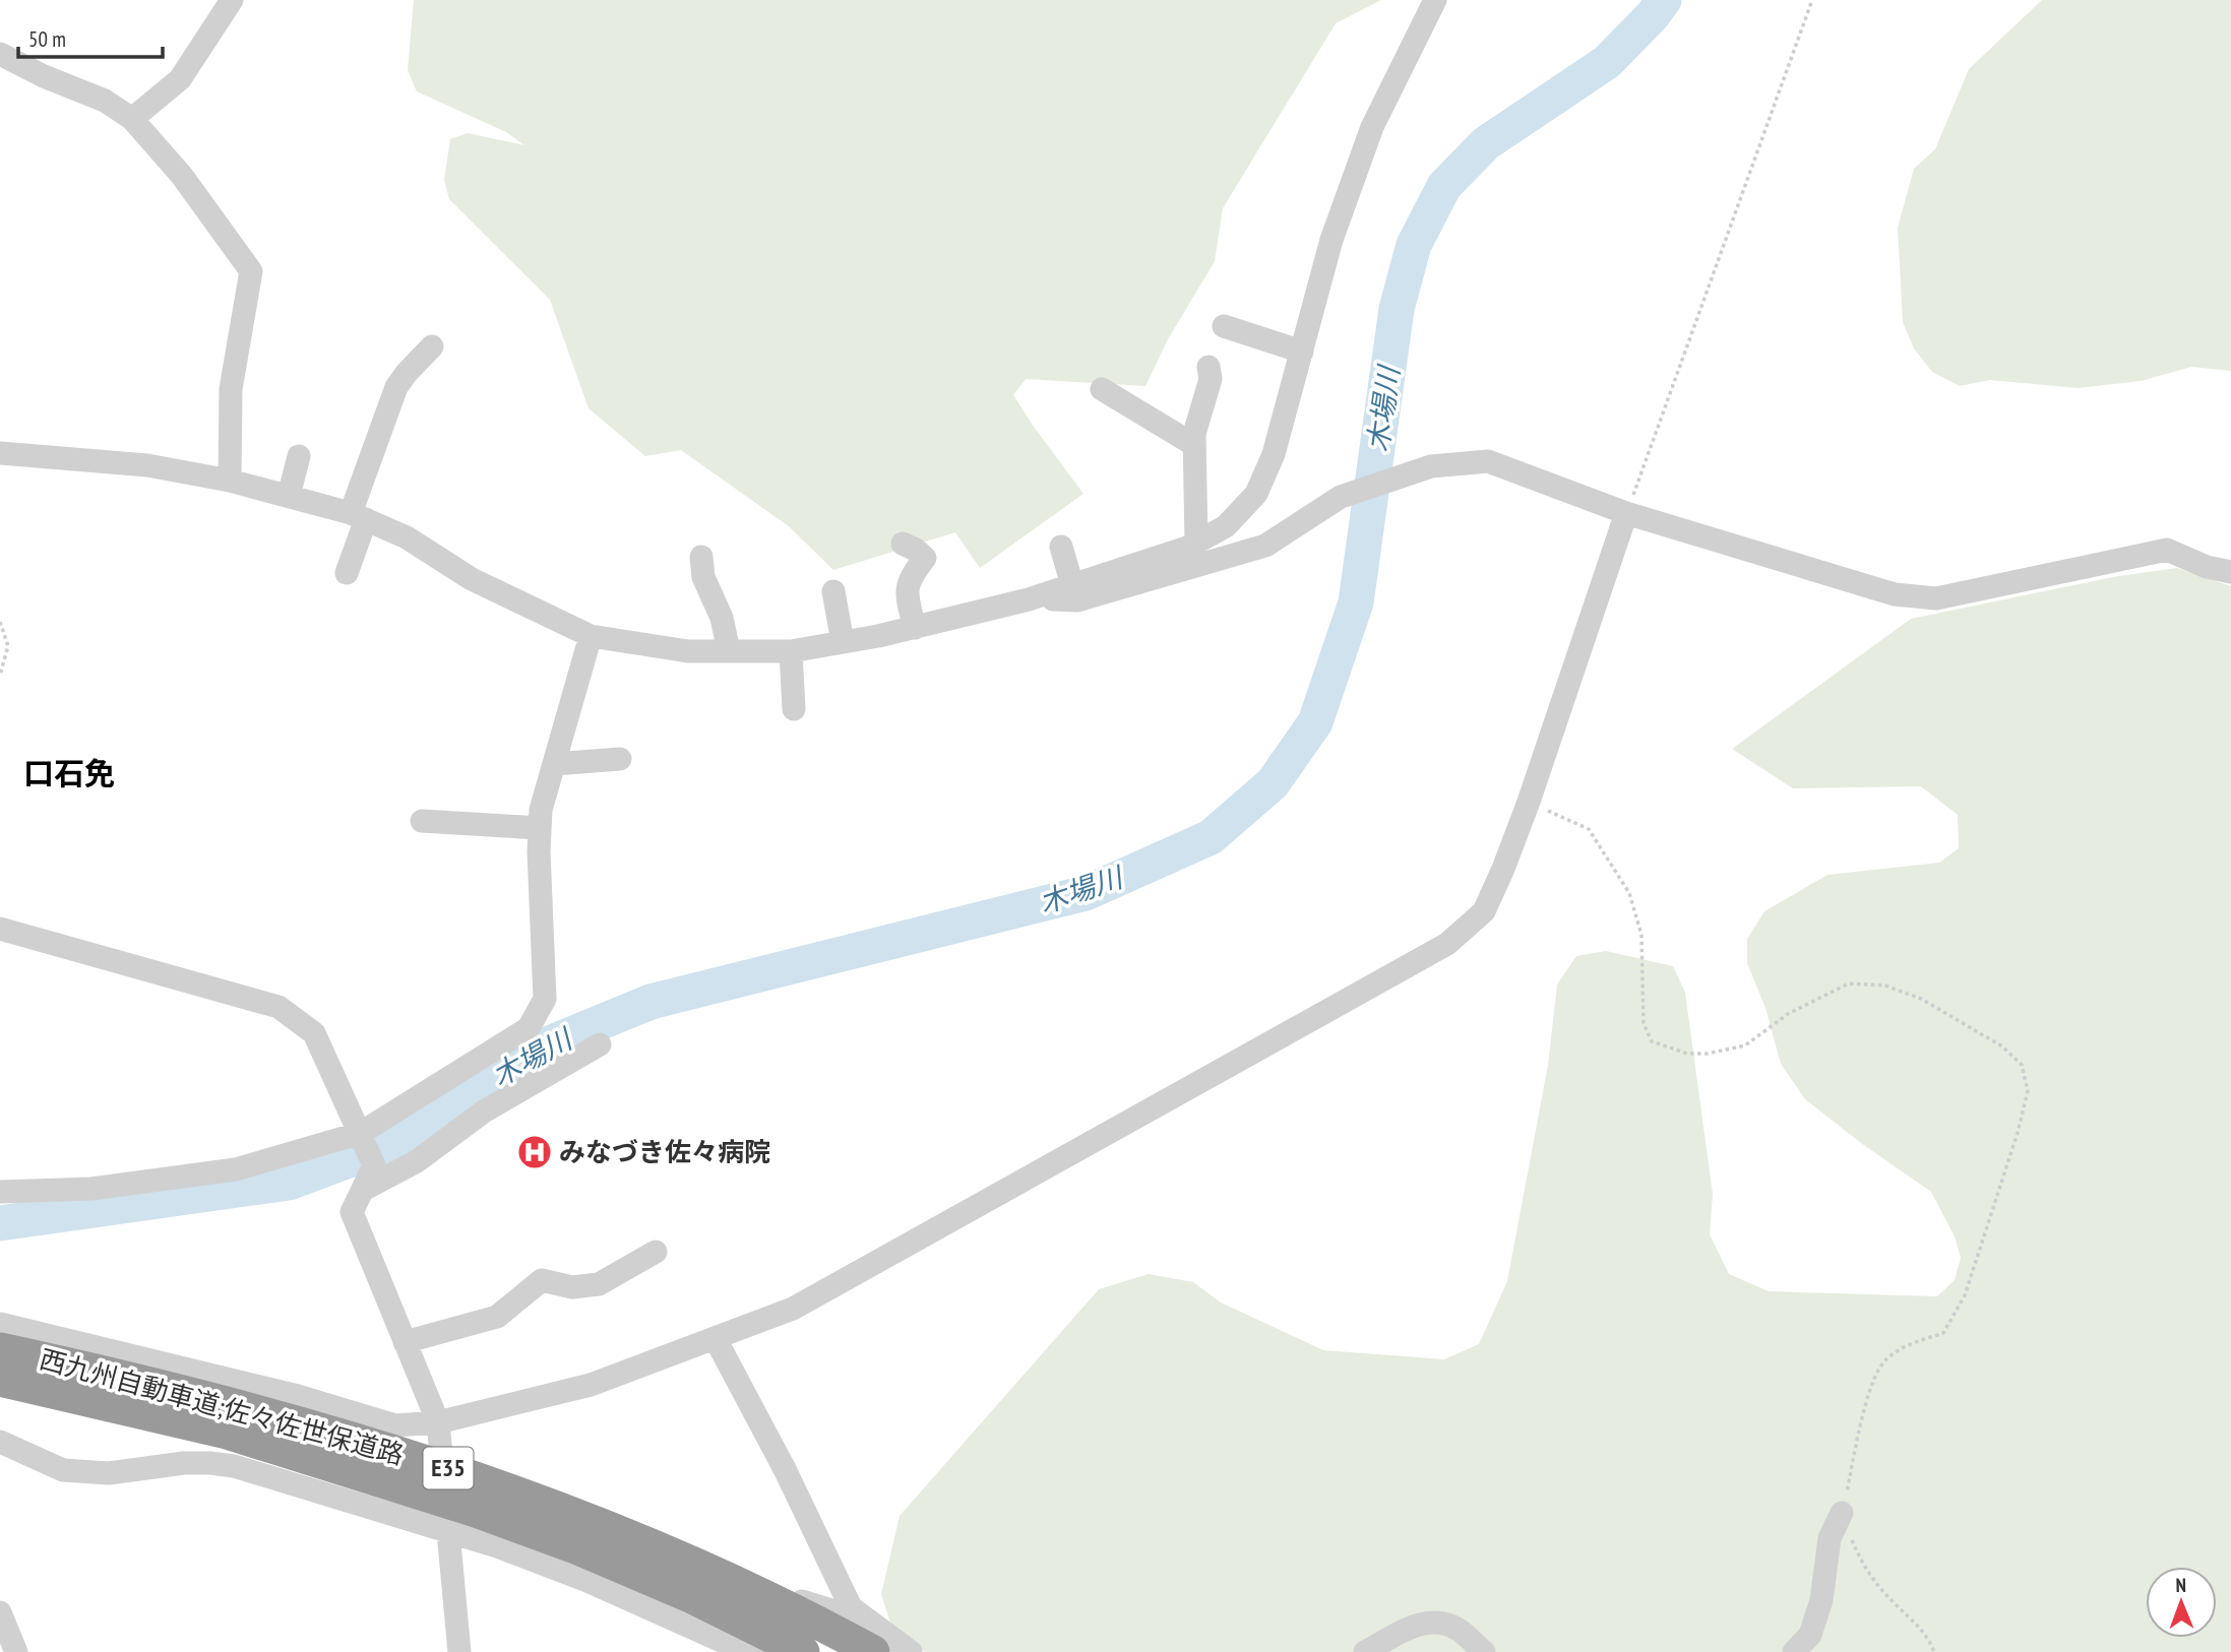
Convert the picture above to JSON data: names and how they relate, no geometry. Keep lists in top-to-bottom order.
{
  "streets": {
    "highway": ["西九州自動車道;佐々佐世保道路", "E35"]
  },
  "districts": ["口石免"],
  "water": ["木場川"],
  "places": {
    "hospital": ["みなづき佐々病院"]
  },
  "scale_bar": "50 m",
  "north": "top"
}
